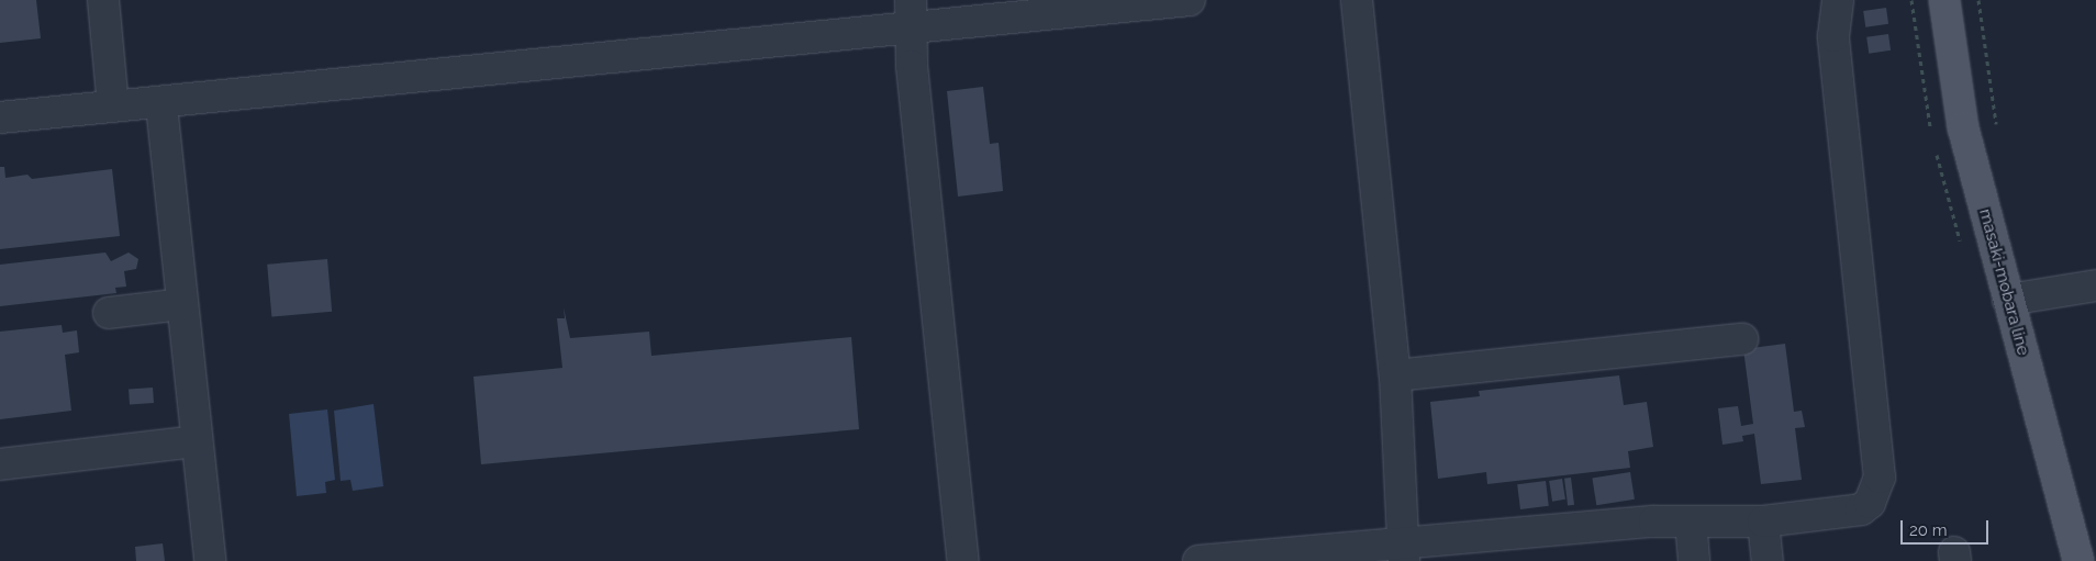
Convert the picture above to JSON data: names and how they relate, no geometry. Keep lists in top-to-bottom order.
{
  "streets": {
    "main road": ["masaki-mobara line"]
  },
  "scale_bar": "20 m"
}
